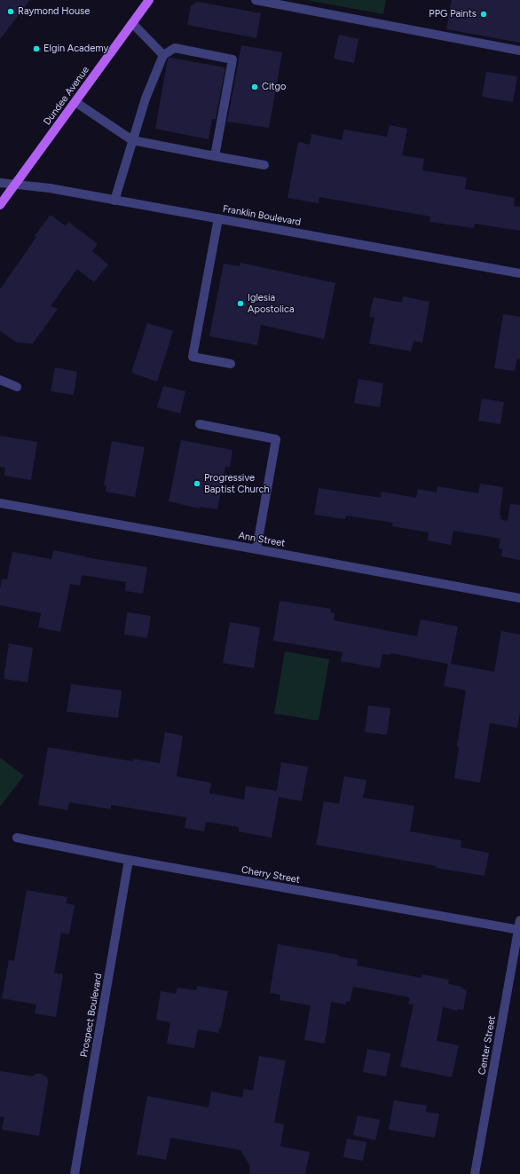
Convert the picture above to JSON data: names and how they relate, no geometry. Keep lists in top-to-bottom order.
{
  "streets": {
    "main road": ["Dundee Avenue"],
    "street": [
      "Franklin Boulevard",
      "Ann Street",
      "Cherry Street",
      "Prospect Boulevard",
      "Center Street"
    ]
  },
  "crossings": [
    ["Dundee Avenue", "Franklin Boulevard"],
    ["Cherry Street", "Prospect Boulevard"],
    ["Cherry Street", "Center Street"]
  ],
  "places": [
    "Raymond House",
    "PPG Paints",
    "Elgin Academy",
    "Citgo",
    "Iglesia Apostolica",
    "Progressive Baptist Church"
  ]
}
